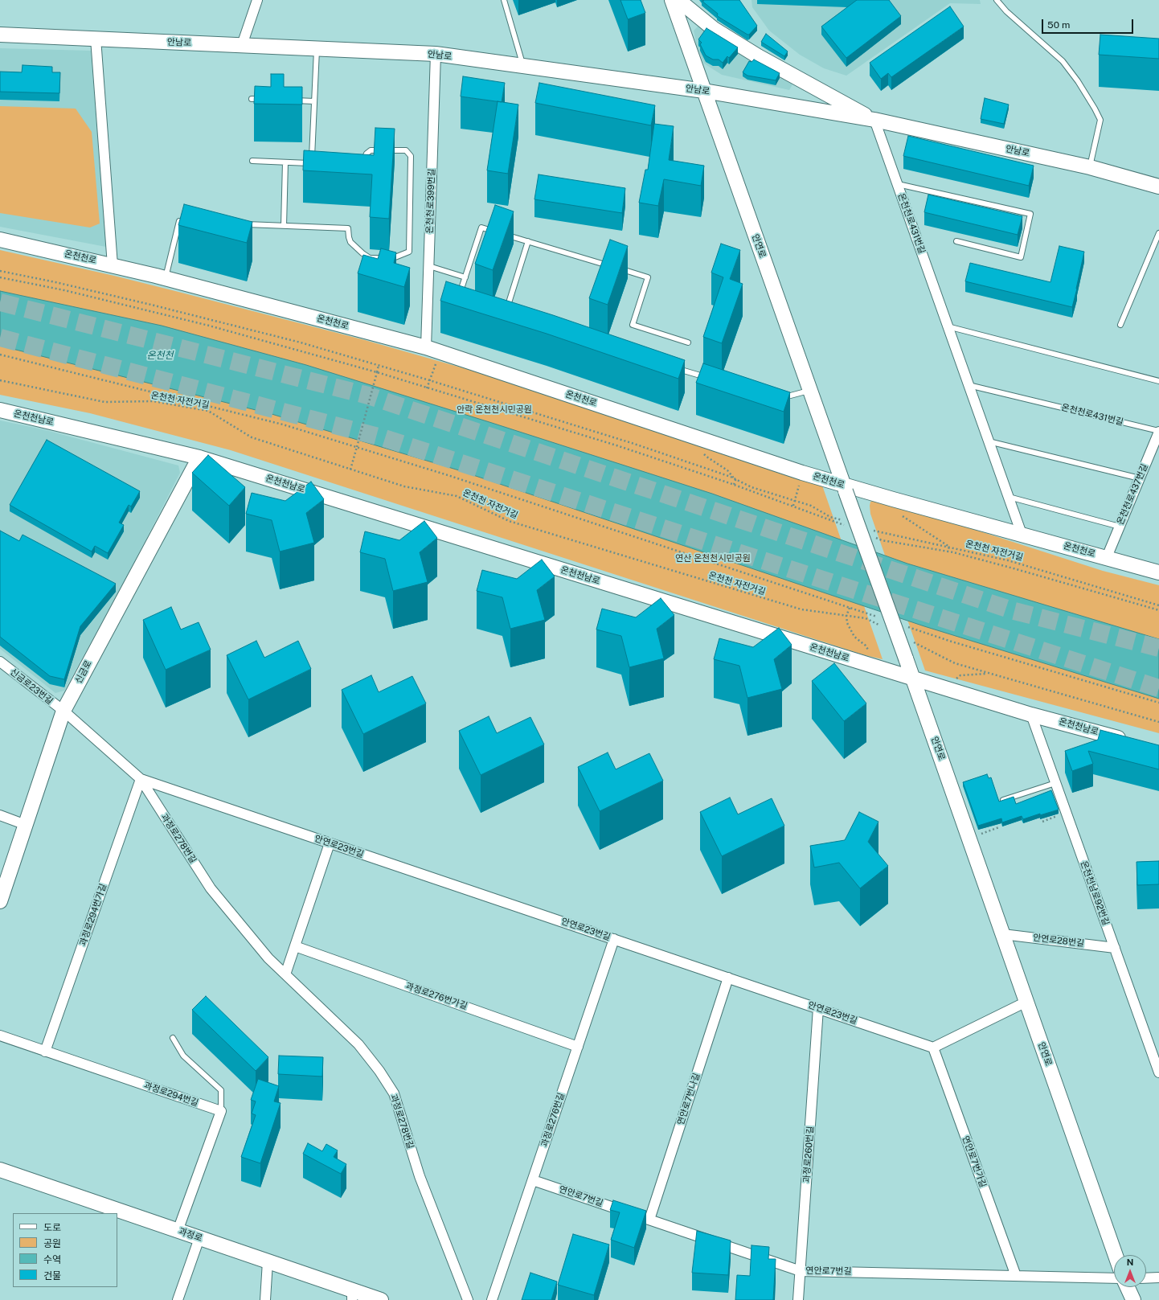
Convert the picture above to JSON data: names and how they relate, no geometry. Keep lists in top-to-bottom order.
{
  "streets": {
    "street": [
      "안남로",
      "온천천로399번길",
      "온천천로431번길",
      "안연로",
      "온천천로",
      "온천천남로",
      "온천천로437번길",
      "신금로",
      "신금로23번길",
      "과정로278번길",
      "안연로23번길",
      "온천천남로92번길",
      "과정로294번가길",
      "안연로28번길",
      "과정로276번가길",
      "과정로294번길",
      "연안로7번나길",
      "과정로276번길",
      "과정로260번길",
      "연안로7번가길",
      "연안로7번길",
      "과정로"
    ],
    "path": ["온천천 자전거길"]
  },
  "crossings": [
    ["안남로", "온천천로399번길"],
    ["안남로", "온천천로431번길"],
    ["안남로", "안연로"],
    ["온천천로399번길", "온천천로"],
    ["온천천로431번길", "온천천로"],
    ["온천천로431번길", "온천천로437번길"],
    ["안연로", "온천천로"],
    ["안연로", "온천천남로"],
    ["안연로", "안연로28번길"],
    ["온천천로", "온천천로437번길"],
    ["온천천남로", "신금로"],
    ["온천천남로", "온천천남로92번길"],
    ["신금로", "신금로23번길"],
    ["신금로", "과정로278번길"],
    ["신금로23번길", "과정로278번길"],
    ["과정로278번길", "안연로23번길"],
    ["과정로278번길", "과정로294번가길"],
    ["안연로23번길", "과정로294번가길"],
    ["안연로23번길", "연안로7번나길"],
    ["안연로23번길", "과정로276번길"],
    ["안연로23번길", "과정로260번길"],
    ["안연로23번길", "연안로7번가길"],
    ["온천천남로92번길", "안연로28번길"],
    ["과정로294번가길", "과정로294번길"],
    ["과정로276번가길", "과정로276번길"],
    ["연안로7번나길", "연안로7번길"],
    ["과정로276번길", "연안로7번길"],
    ["과정로260번길", "연안로7번길"],
    ["연안로7번가길", "연안로7번길"]
  ],
  "water": ["온천천"],
  "parks": ["안락 온천천시민공원", "연산 온천천시민공원"],
  "legend": [
    "도로",
    "공원",
    "수역",
    "건물"
  ],
  "scale_bar": "50 m",
  "north": "top"
}
